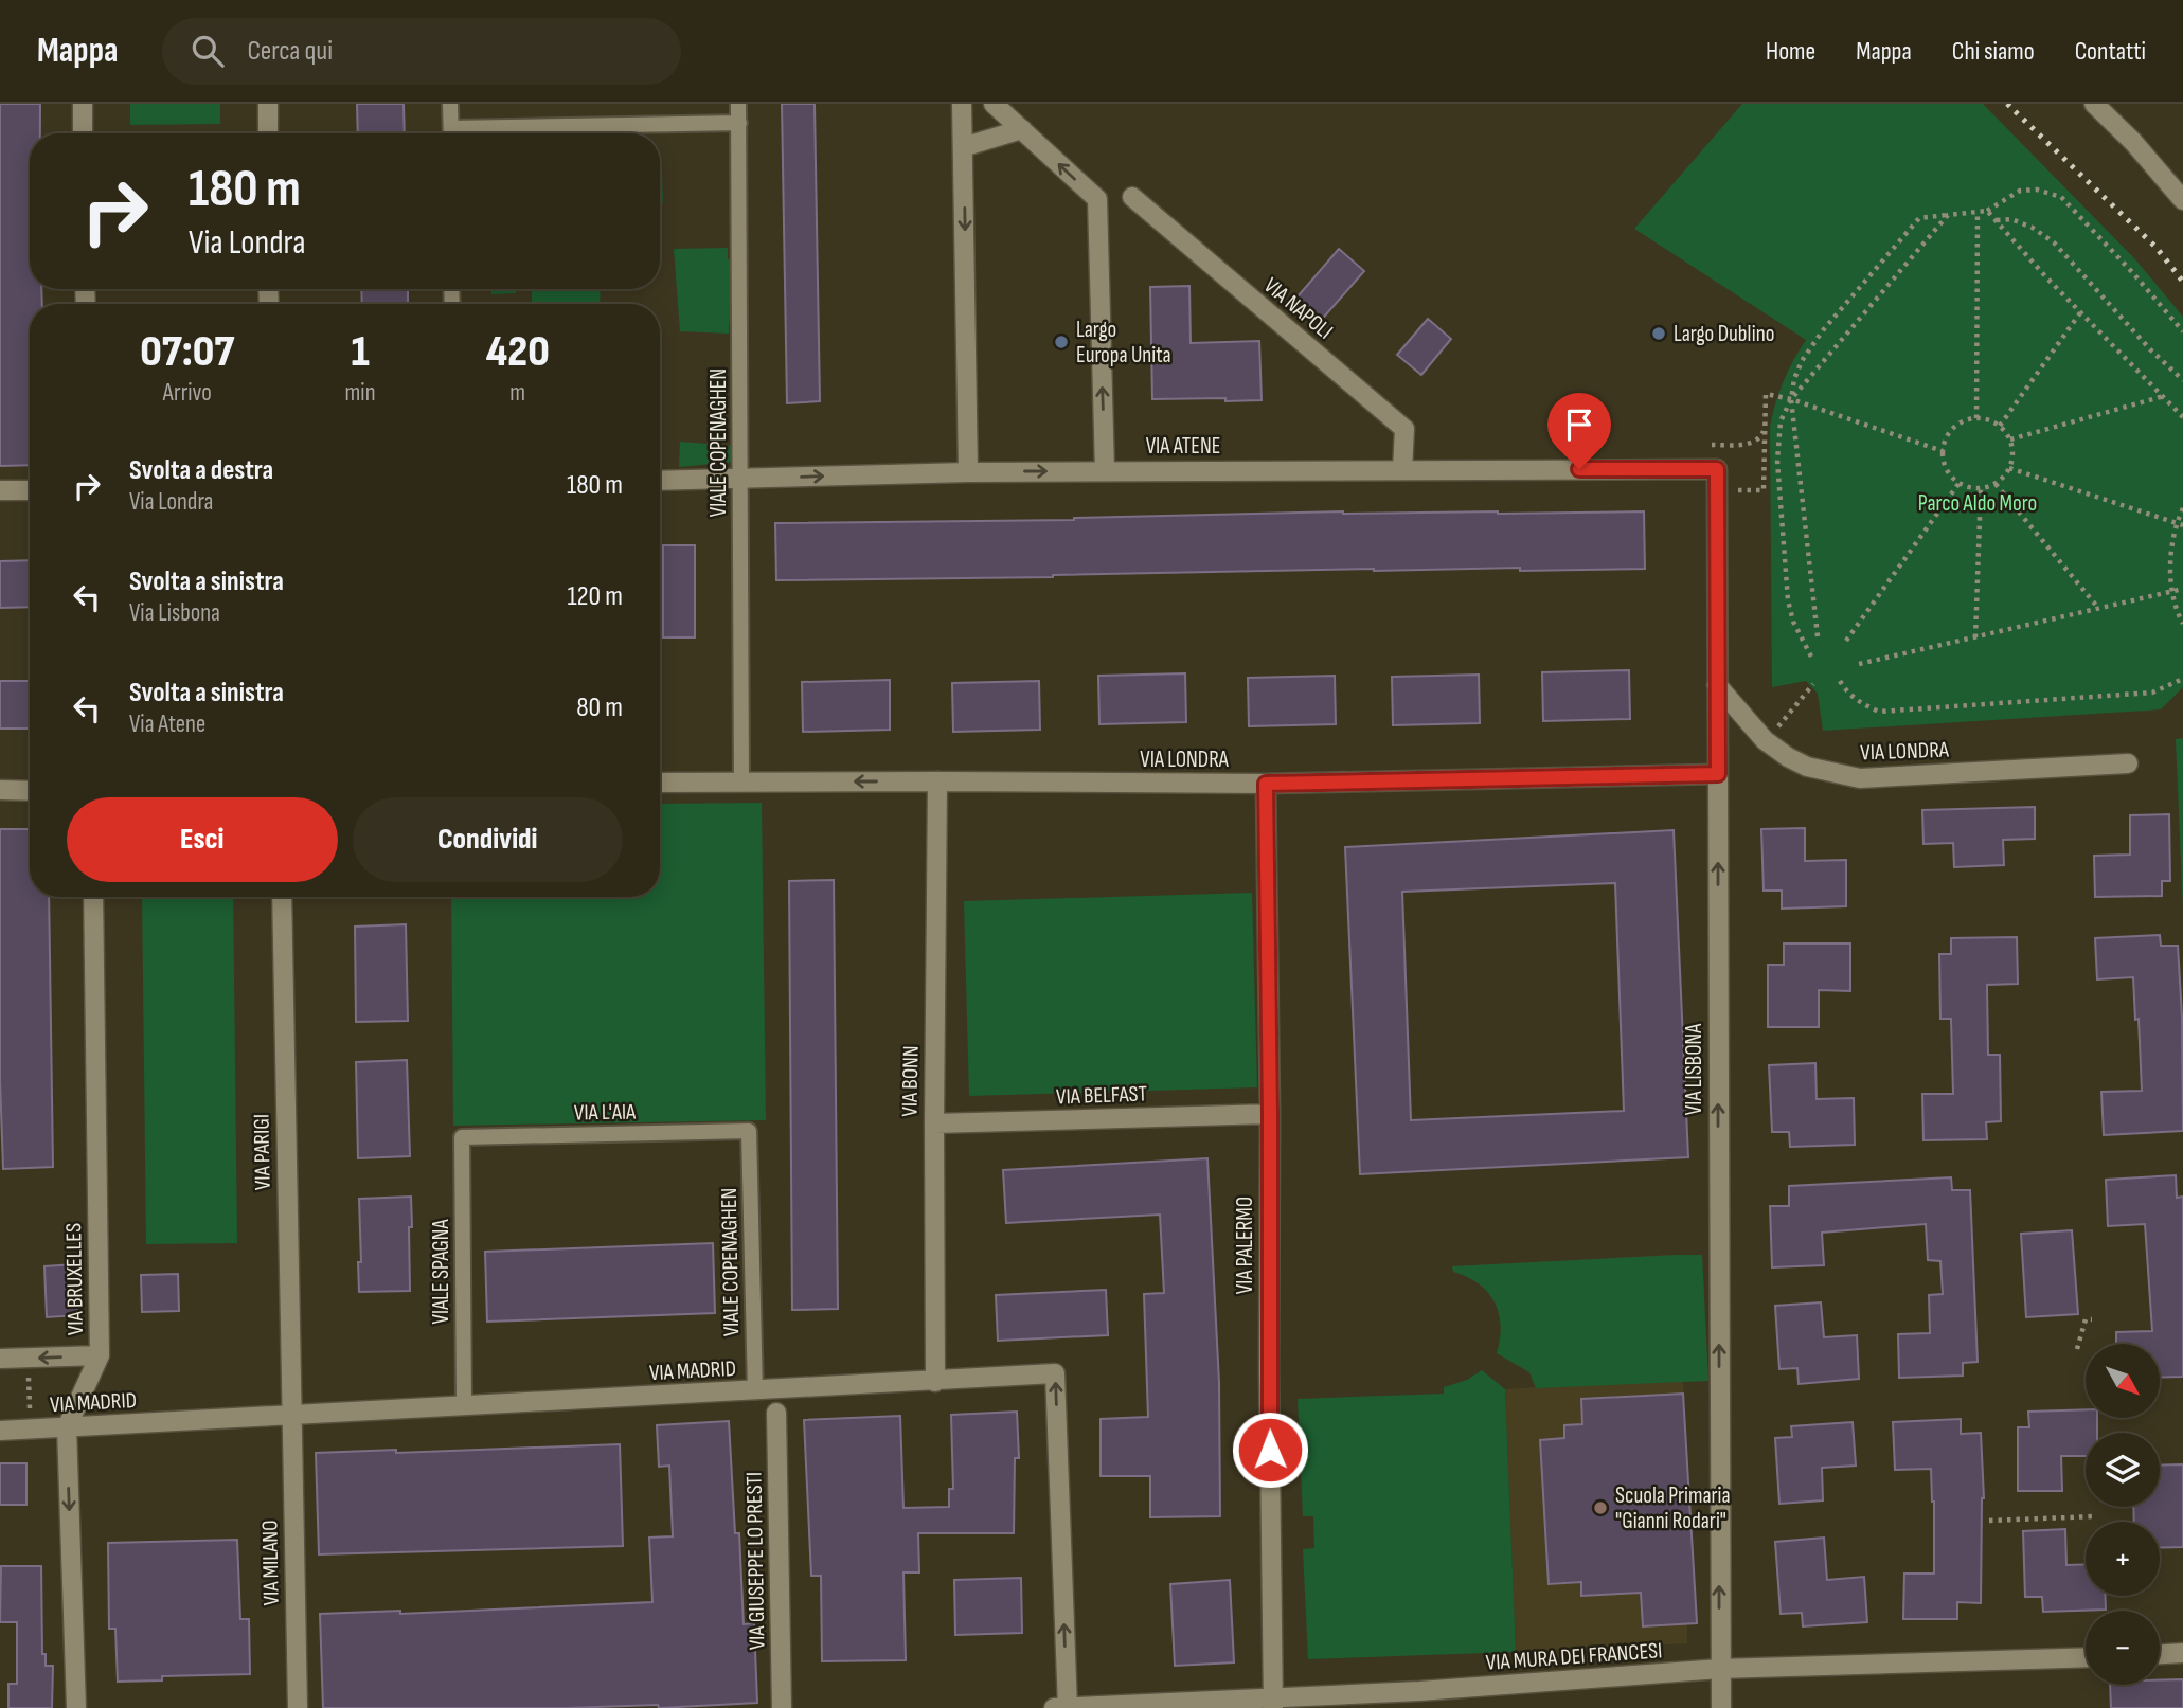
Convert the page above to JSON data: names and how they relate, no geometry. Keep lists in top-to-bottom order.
{
  "streets": {
    "street": [
      "VIA NAPOLI",
      "VIALE COPENAGHEN",
      "VIA ATENE",
      "VIA LONDRA",
      "VIA LISBONA",
      "VIA BONN",
      "VIA BELFAST",
      "VIA L'AIA",
      "VIA PARIGI",
      "VIA PALERMO",
      "VIALE SPAGNA",
      "VIA BRUXELLES",
      "VIA MADRID",
      "VIA GIUSEPPE LO PRESTI",
      "VIA MILANO",
      "VIA MURA DEI FRANCESI"
    ]
  },
  "crossings": [
    ["VIA NAPOLI", "VIA ATENE"],
    ["VIALE COPENAGHEN", "VIA ATENE"],
    ["VIALE COPENAGHEN", "VIA LONDRA"],
    ["VIALE COPENAGHEN", "VIA L'AIA"],
    ["VIALE COPENAGHEN", "VIA MADRID"],
    ["VIA ATENE", "VIA LISBONA"],
    ["VIA LONDRA", "VIA LISBONA"],
    ["VIA LONDRA", "VIA BONN"],
    ["VIA LONDRA", "VIA PALERMO"],
    ["VIA LISBONA", "VIA MURA DEI FRANCESI"],
    ["VIA BONN", "VIA BELFAST"],
    ["VIA BONN", "VIA MADRID"],
    ["VIA BELFAST", "VIA PALERMO"],
    ["VIA L'AIA", "VIALE SPAGNA"],
    ["VIA PARIGI", "VIA MADRID"],
    ["VIA PARIGI", "VIA MILANO"],
    ["VIA PALERMO", "VIA MURA DEI FRANCESI"],
    ["VIALE SPAGNA", "VIA MADRID"],
    ["VIA BRUXELLES", "VIA MADRID"],
    ["VIA MADRID", "VIA MILANO"],
    ["VIA MADRID", "VIA MURA DEI FRANCESI"]
  ],
  "one_way": ["VIA LISBONA"],
  "parks": ["Parco Aldo Moro"],
  "places": ["Largo Dublino", "Largo Europa Unita", "Scuola Primaria \"Gianni Rodari\""],
  "north": "bottom right",
  "page": {
    "header": "Mappa",
    "search": "Cerca qui",
    "nav": [
      "Home",
      "Mappa",
      "Chi siamo",
      "Contatti"
    ],
    "turn": ["180 m", "Via Londra"],
    "eta": [
      "07:07",
      "Arrivo",
      "1",
      "min",
      "420",
      "m"
    ],
    "list": [
      {
        "name": "Svolta a destra",
        "note": "Via Londra",
        "value": "180 m"
      },
      {
        "name": "Svolta a sinistra",
        "note": "Via Lisbona",
        "value": "120 m"
      },
      {
        "name": "Svolta a sinistra",
        "note": "Via Atene",
        "value": "80 m"
      }
    ],
    "buttons": ["Esci", "Condividi"],
    "map_buttons": ["+", "−"]
  }
}
